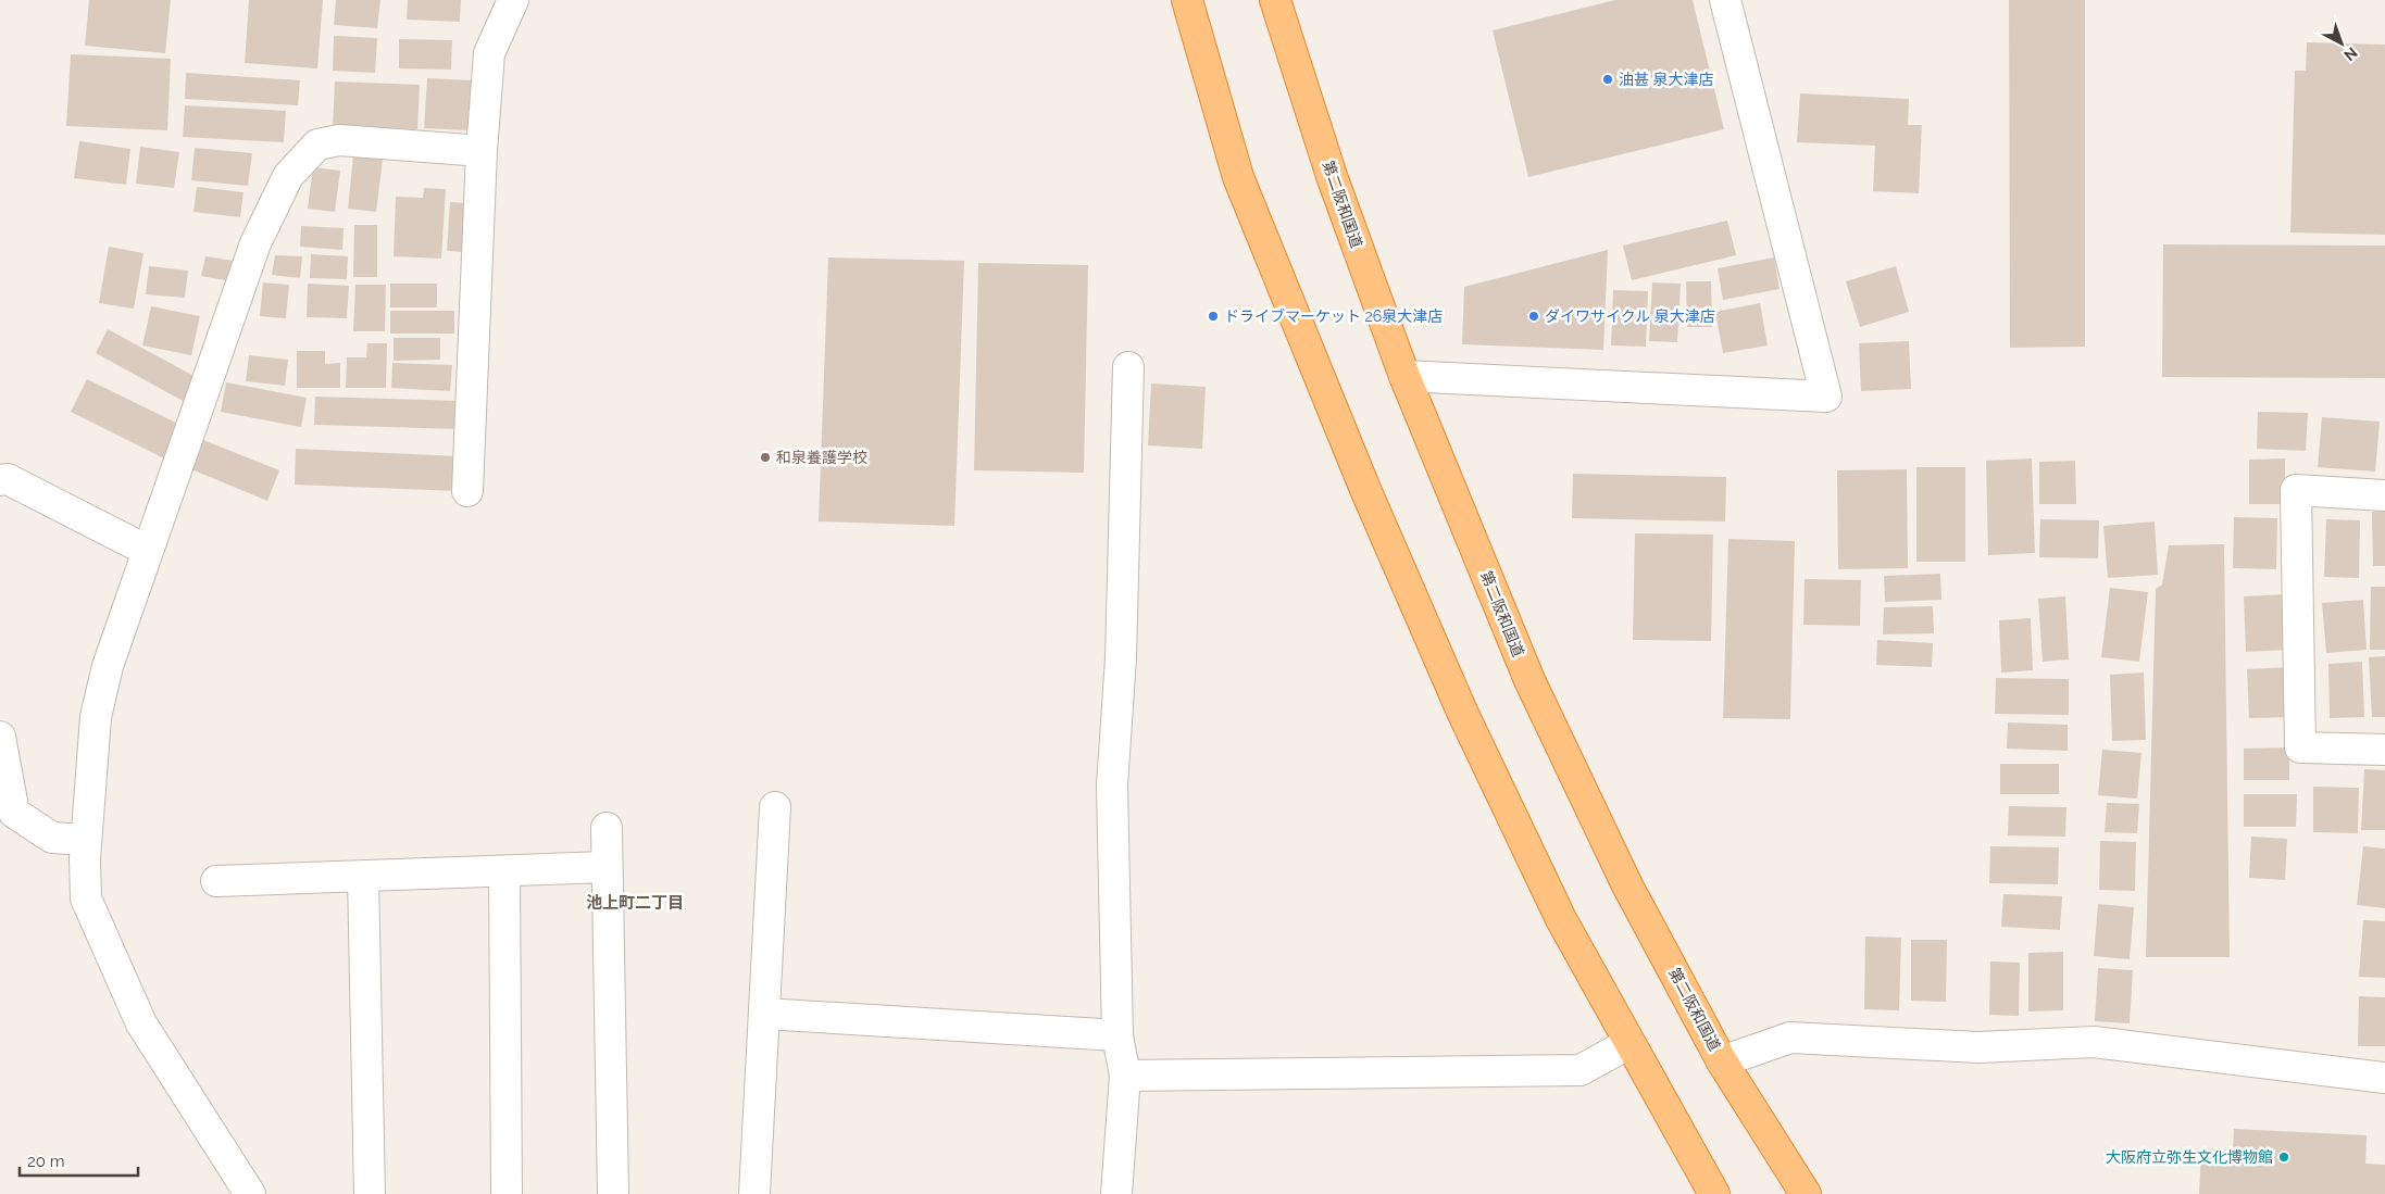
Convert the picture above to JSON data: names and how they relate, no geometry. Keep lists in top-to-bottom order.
{
  "streets": {
    "highway": ["第二阪和国道"]
  },
  "districts": ["池上町二丁目"],
  "places": [
    "油甚 泉大津店",
    "ドライブマーケット 26泉大津店",
    "ダイワサイクル 泉大津店",
    "和泉養護学校",
    "大阪府立弥生文化博物館"
  ],
  "scale_bar": "20 m",
  "north": "bottom right"
}
